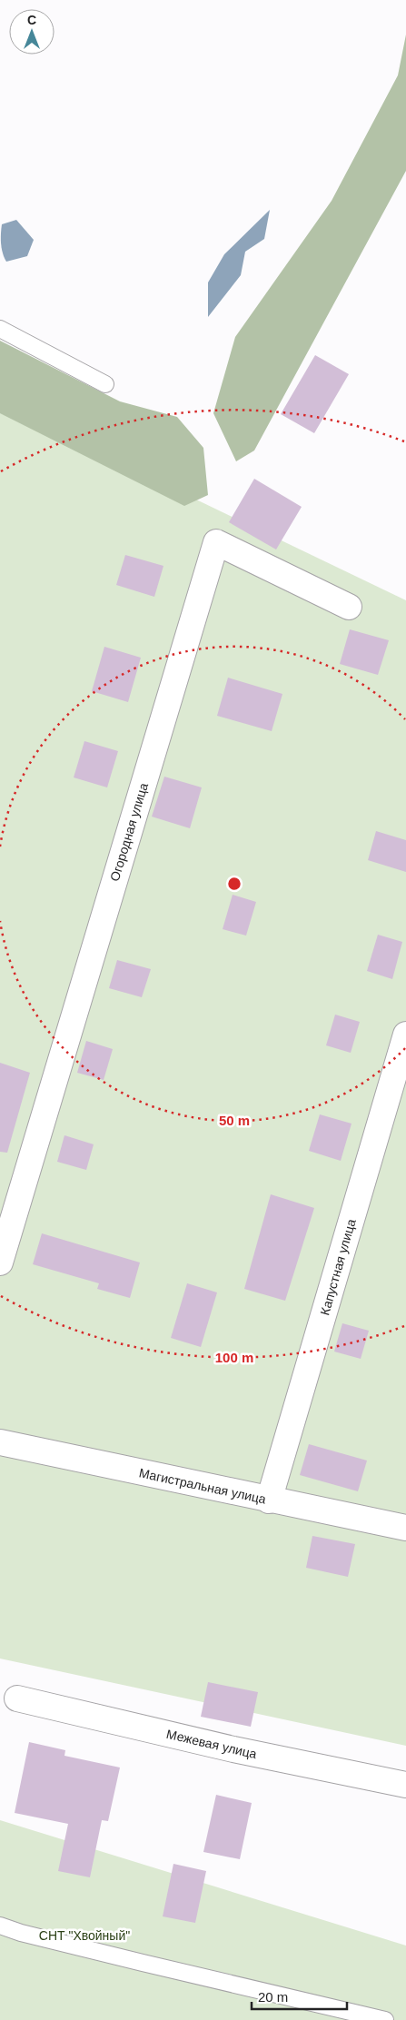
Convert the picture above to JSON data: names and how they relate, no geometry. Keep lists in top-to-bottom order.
{
  "streets": {
    "street": [
      "Огородная улица",
      "Капустная улица",
      "Магистральная улица",
      "Межевая улица"
    ]
  },
  "crossings": [
    ["Капустная улица", "Магистральная улица"]
  ],
  "parks": ["СНТ \"Хвойный\""],
  "scale_bar": "20 m",
  "north": "top",
  "rings": ["50 m", "100 m"]
}
